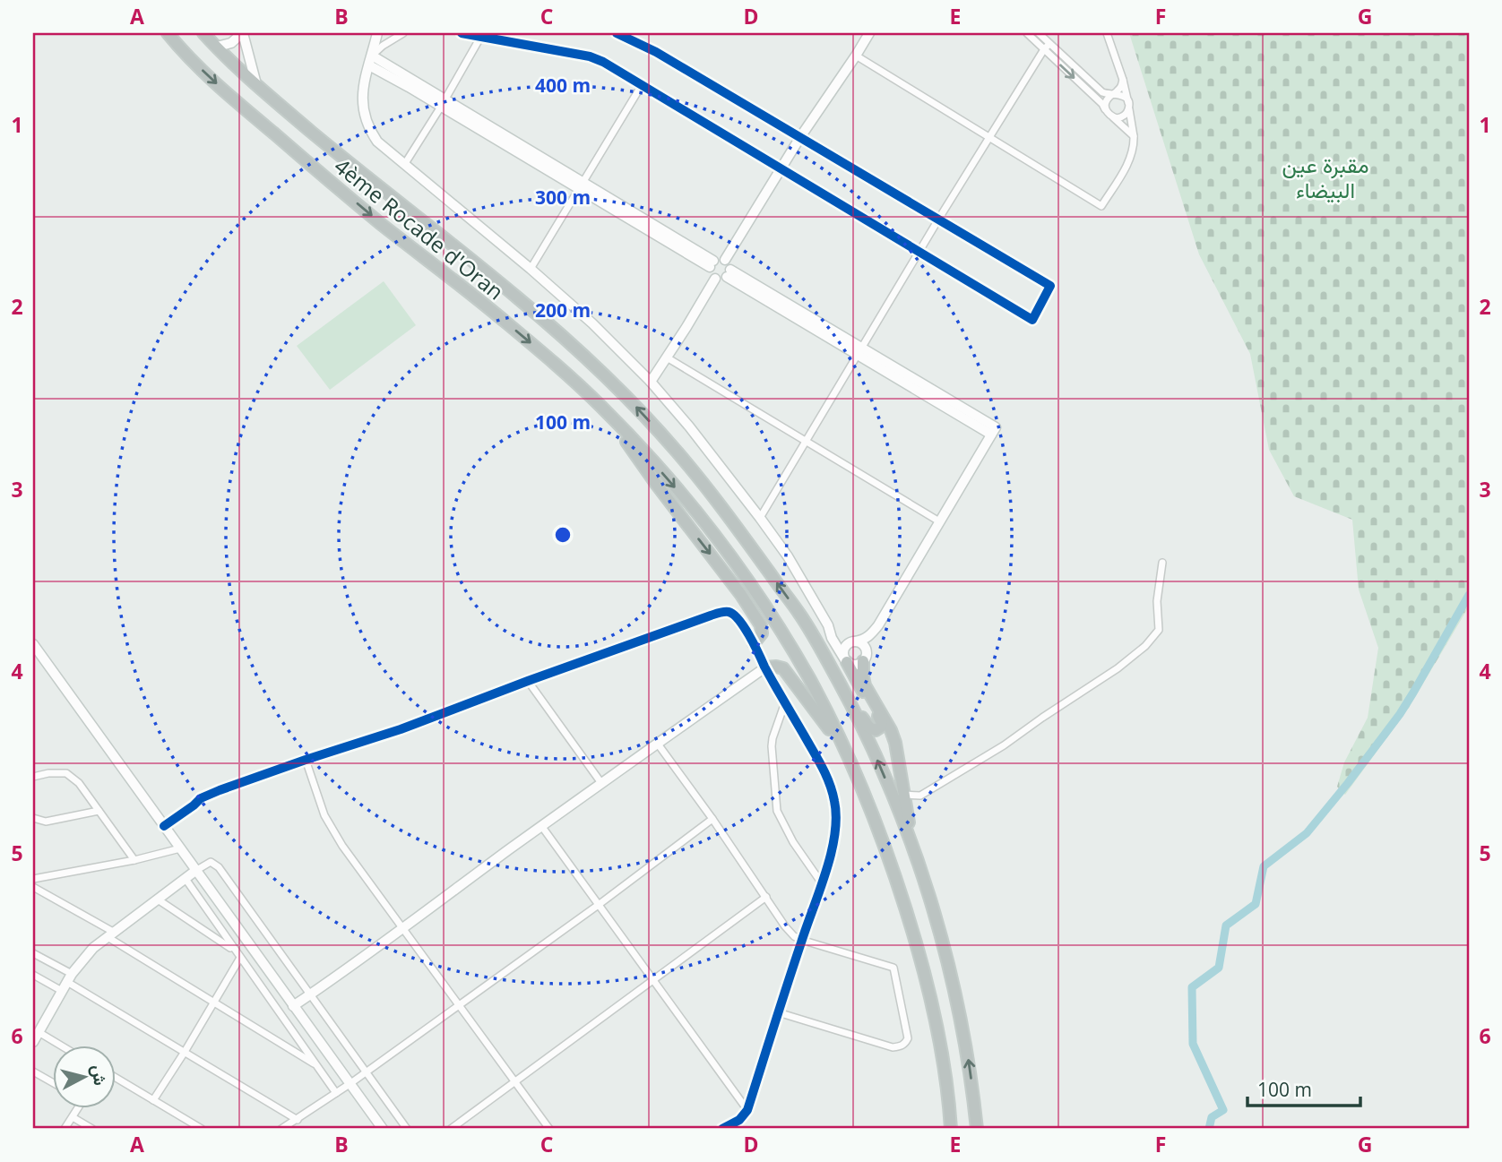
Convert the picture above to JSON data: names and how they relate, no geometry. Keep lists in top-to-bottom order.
{
  "streets": {
    "highway": ["4ème Rocade d'Oran"]
  },
  "parks": ["مقبرة عين البيضاء"],
  "scale_bar": "100 m",
  "north": "right",
  "grid": {
    "columns": [
      "A",
      "B",
      "C",
      "D",
      "E",
      "F",
      "G"
    ],
    "rows": [
      "1",
      "2",
      "3",
      "4",
      "5",
      "6"
    ]
  },
  "rings": [
    "400 m",
    "300 m",
    "200 m",
    "100 m"
  ]
}
